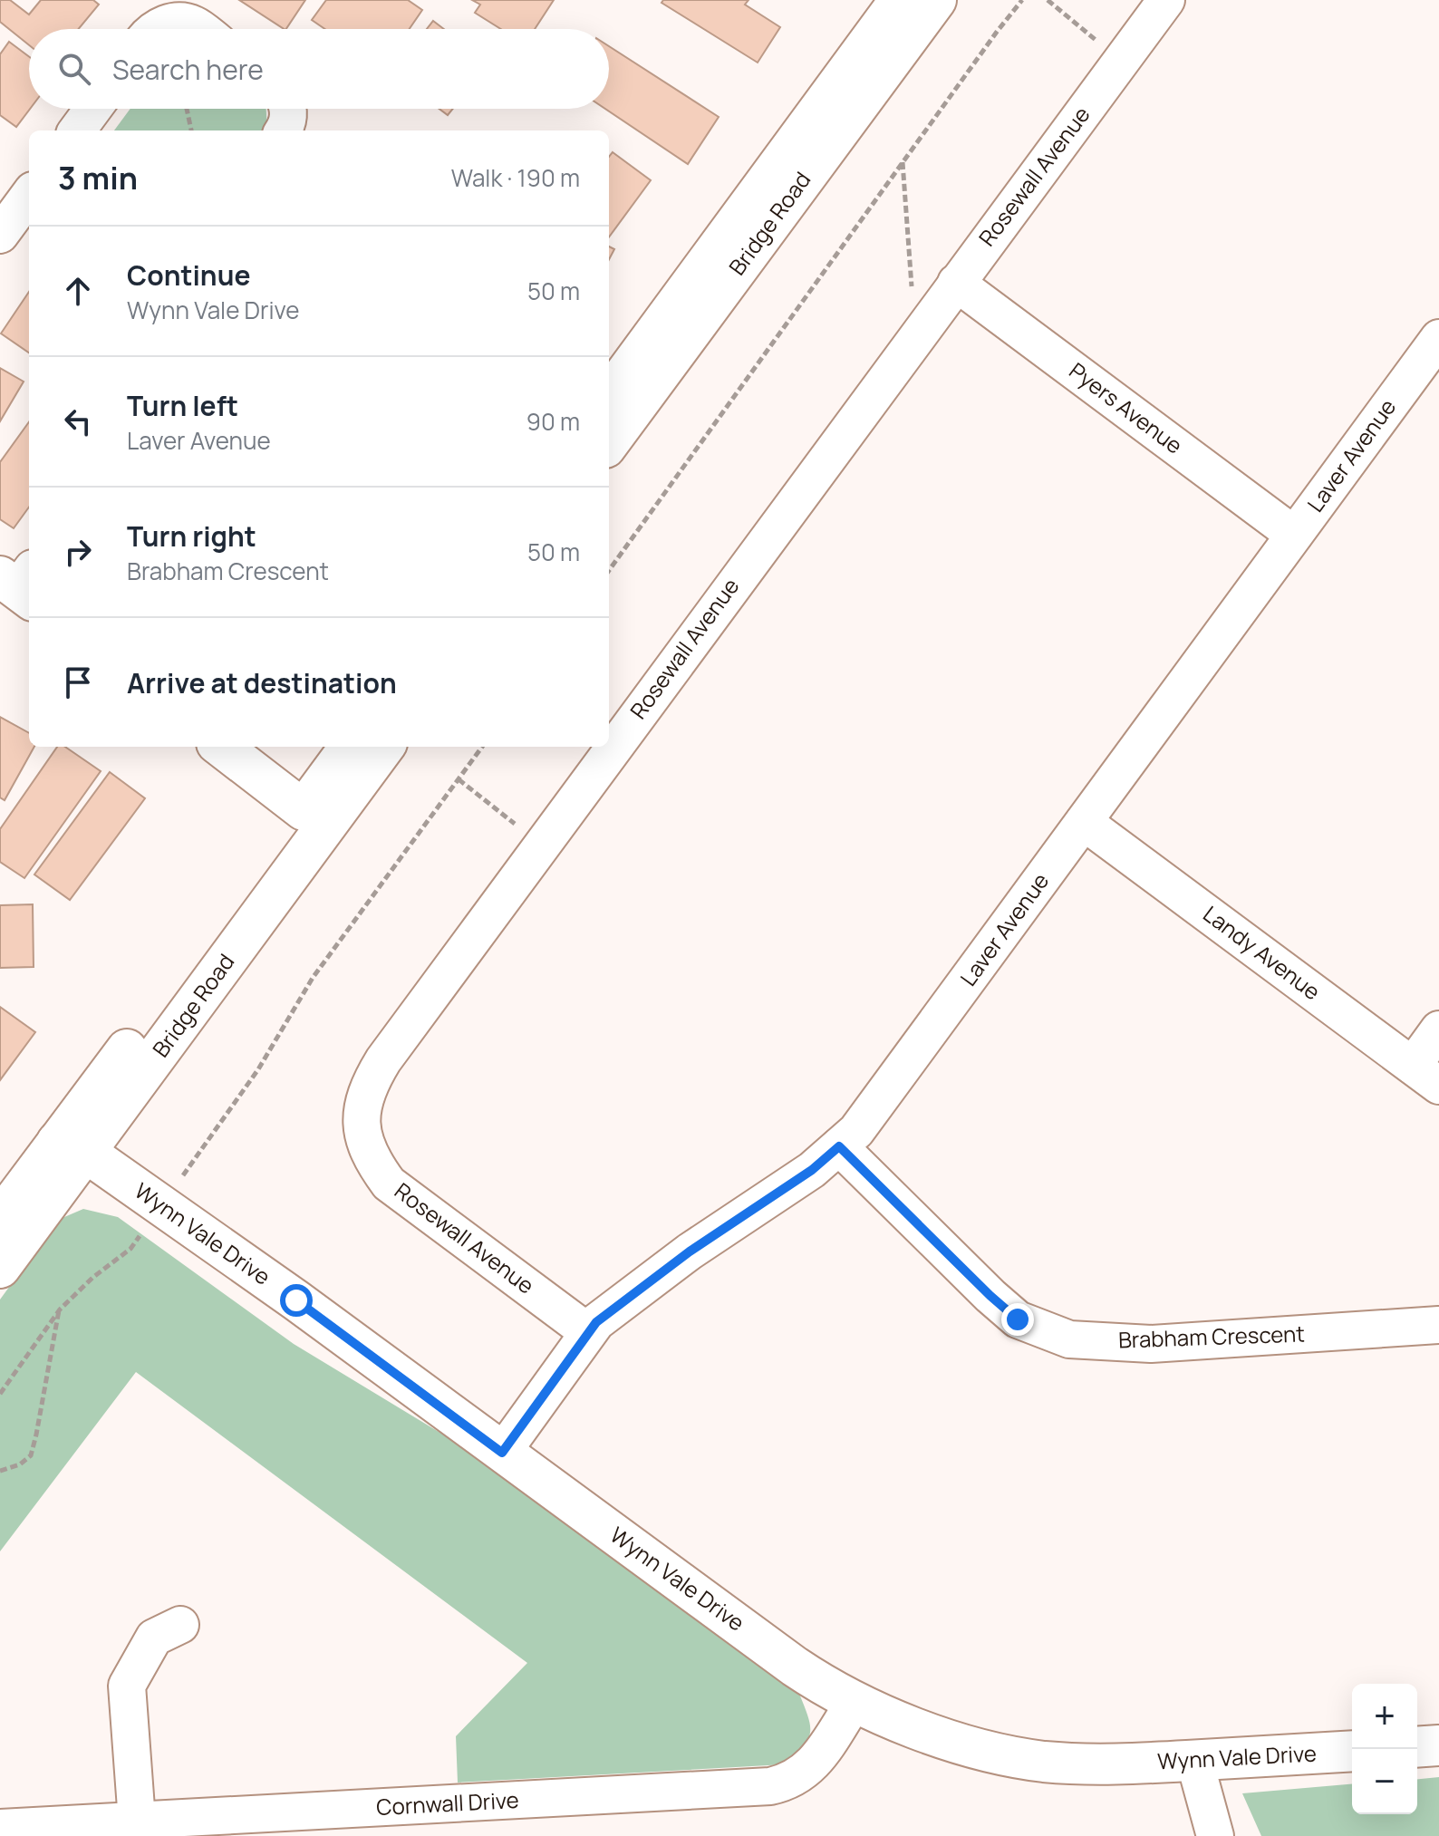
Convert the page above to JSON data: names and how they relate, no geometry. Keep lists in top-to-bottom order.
{
  "streets": {
    "main road": ["Bridge Road", "Wynn Vale Drive"],
    "street": [
      "Rosewall Avenue",
      "Pyers Avenue",
      "Laver Avenue",
      "Landy Avenue",
      "Brabham Crescent",
      "Cornwall Drive"
    ]
  },
  "crossings": [
    ["Rosewall Avenue", "Pyers Avenue"],
    ["Rosewall Avenue", "Laver Avenue"],
    ["Bridge Road", "Wynn Vale Drive"],
    ["Pyers Avenue", "Laver Avenue"],
    ["Laver Avenue", "Landy Avenue"],
    ["Laver Avenue", "Wynn Vale Drive"],
    ["Laver Avenue", "Brabham Crescent"],
    ["Wynn Vale Drive", "Cornwall Drive"]
  ],
  "page": {
    "search": "Search here",
    "heading": ["3 min", "Walk · 190 m"],
    "list": [
      ["Continue", "Wynn Vale Drive", "50 m"],
      ["Turn left", "Laver Avenue", "90 m"],
      ["Turn right", "Brabham Crescent", "50 m"],
      "Arrive at destination"
    ],
    "map_buttons": ["+", "−"]
  }
}
